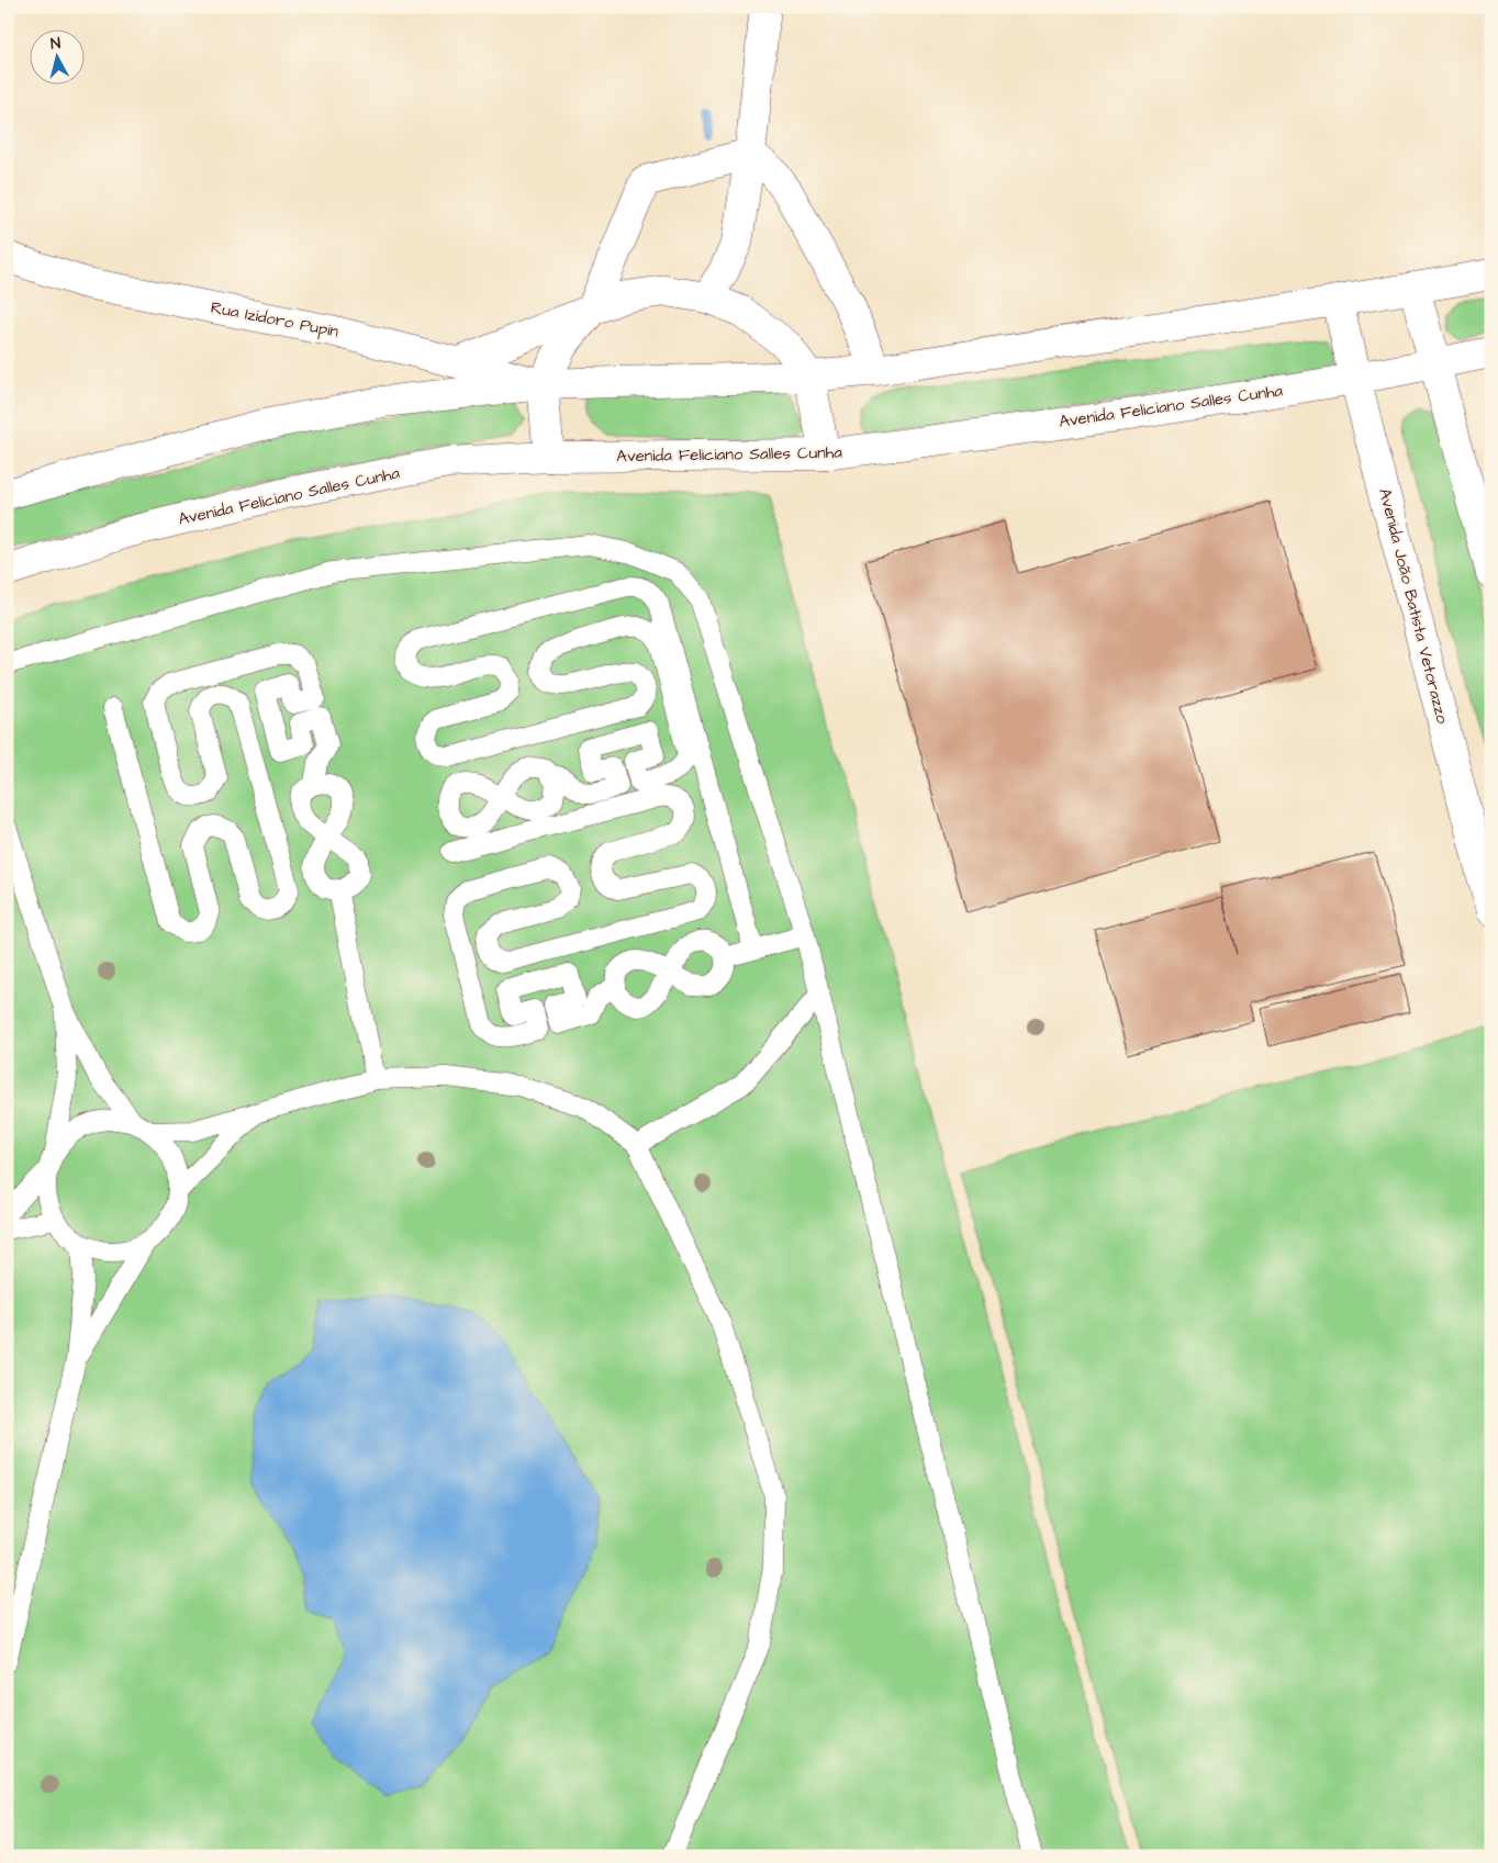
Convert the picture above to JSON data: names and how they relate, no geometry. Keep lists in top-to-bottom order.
{
  "streets": {
    "main road": ["Rua Izidoro Pupin", "Avenida Feliciano Salles Cunha", "Avenida João Batista Vetorazzo"]
  },
  "crossings": [
    ["Avenida Feliciano Salles Cunha", "Avenida João Batista Vetorazzo"]
  ],
  "north": "top"
}
